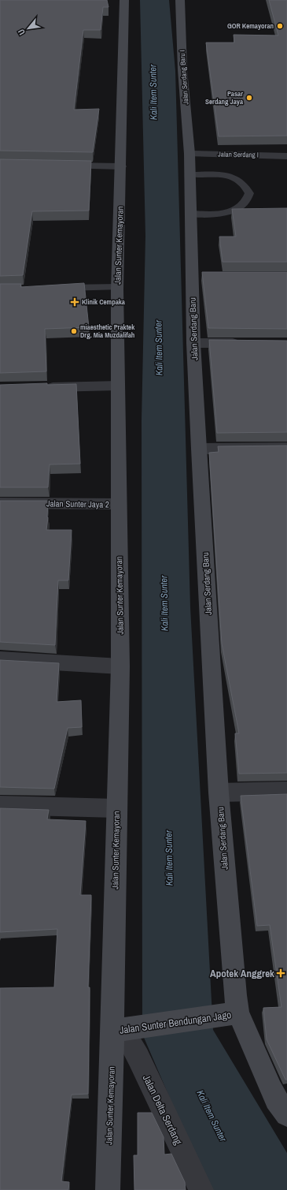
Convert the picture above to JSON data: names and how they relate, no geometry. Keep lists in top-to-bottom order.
{
  "streets": {
    "main road": [
      "Jalan Serdang Baru I",
      "Jalan Sunter Kemayoran",
      "Jalan Serdang Baru",
      "Jalan Sunter Bendungan Jago"
    ],
    "street": ["Jalan Serdang I", "Jalan Sunter Jaya 2", "Jalan Delta Serdang"]
  },
  "crossings": [
    ["Jalan Serdang Baru I", "Jalan Serdang I"],
    ["Jalan Serdang Baru I", "Jalan Serdang Baru"],
    ["Jalan Serdang I", "Jalan Serdang Baru"],
    ["Jalan Sunter Kemayoran", "Jalan Sunter Jaya 2"],
    ["Jalan Sunter Kemayoran", "Jalan Sunter Bendungan Jago"],
    ["Jalan Sunter Kemayoran", "Jalan Delta Serdang"],
    ["Jalan Serdang Baru", "Jalan Sunter Bendungan Jago"],
    ["Jalan Sunter Bendungan Jago", "Jalan Delta Serdang"]
  ],
  "water": ["Kali Item Sunter"],
  "places": {
    "other": ["GOR Kemayoran", "Pasar Serdang Jaya", "miaesthetic Praktek Drg. Mia Muzdalifah"],
    "health": ["Klinik Cempaka", "Apotek Anggrek"]
  },
  "north": "bottom left"
}
